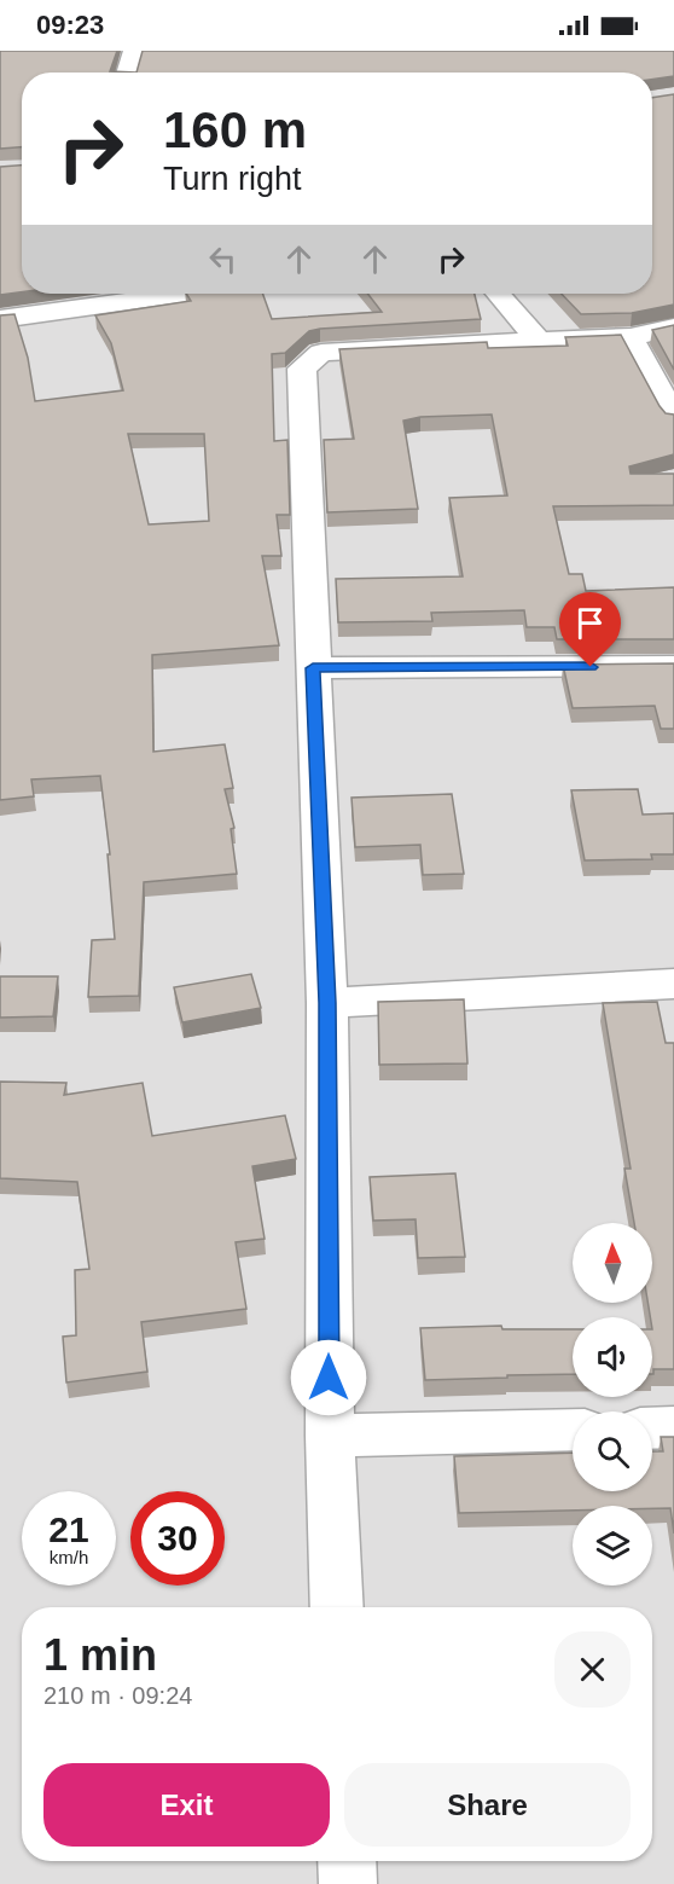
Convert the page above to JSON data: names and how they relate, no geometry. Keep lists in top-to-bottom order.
{
  "north": "top",
  "page": {
    "status": "09:23",
    "turn": ["160 m", "Turn right"],
    "speed": "21 km/h",
    "limit": "30",
    "heading": ["1 min", "210 m · 09:24"],
    "buttons": ["Exit", "Share"]
  }
}
